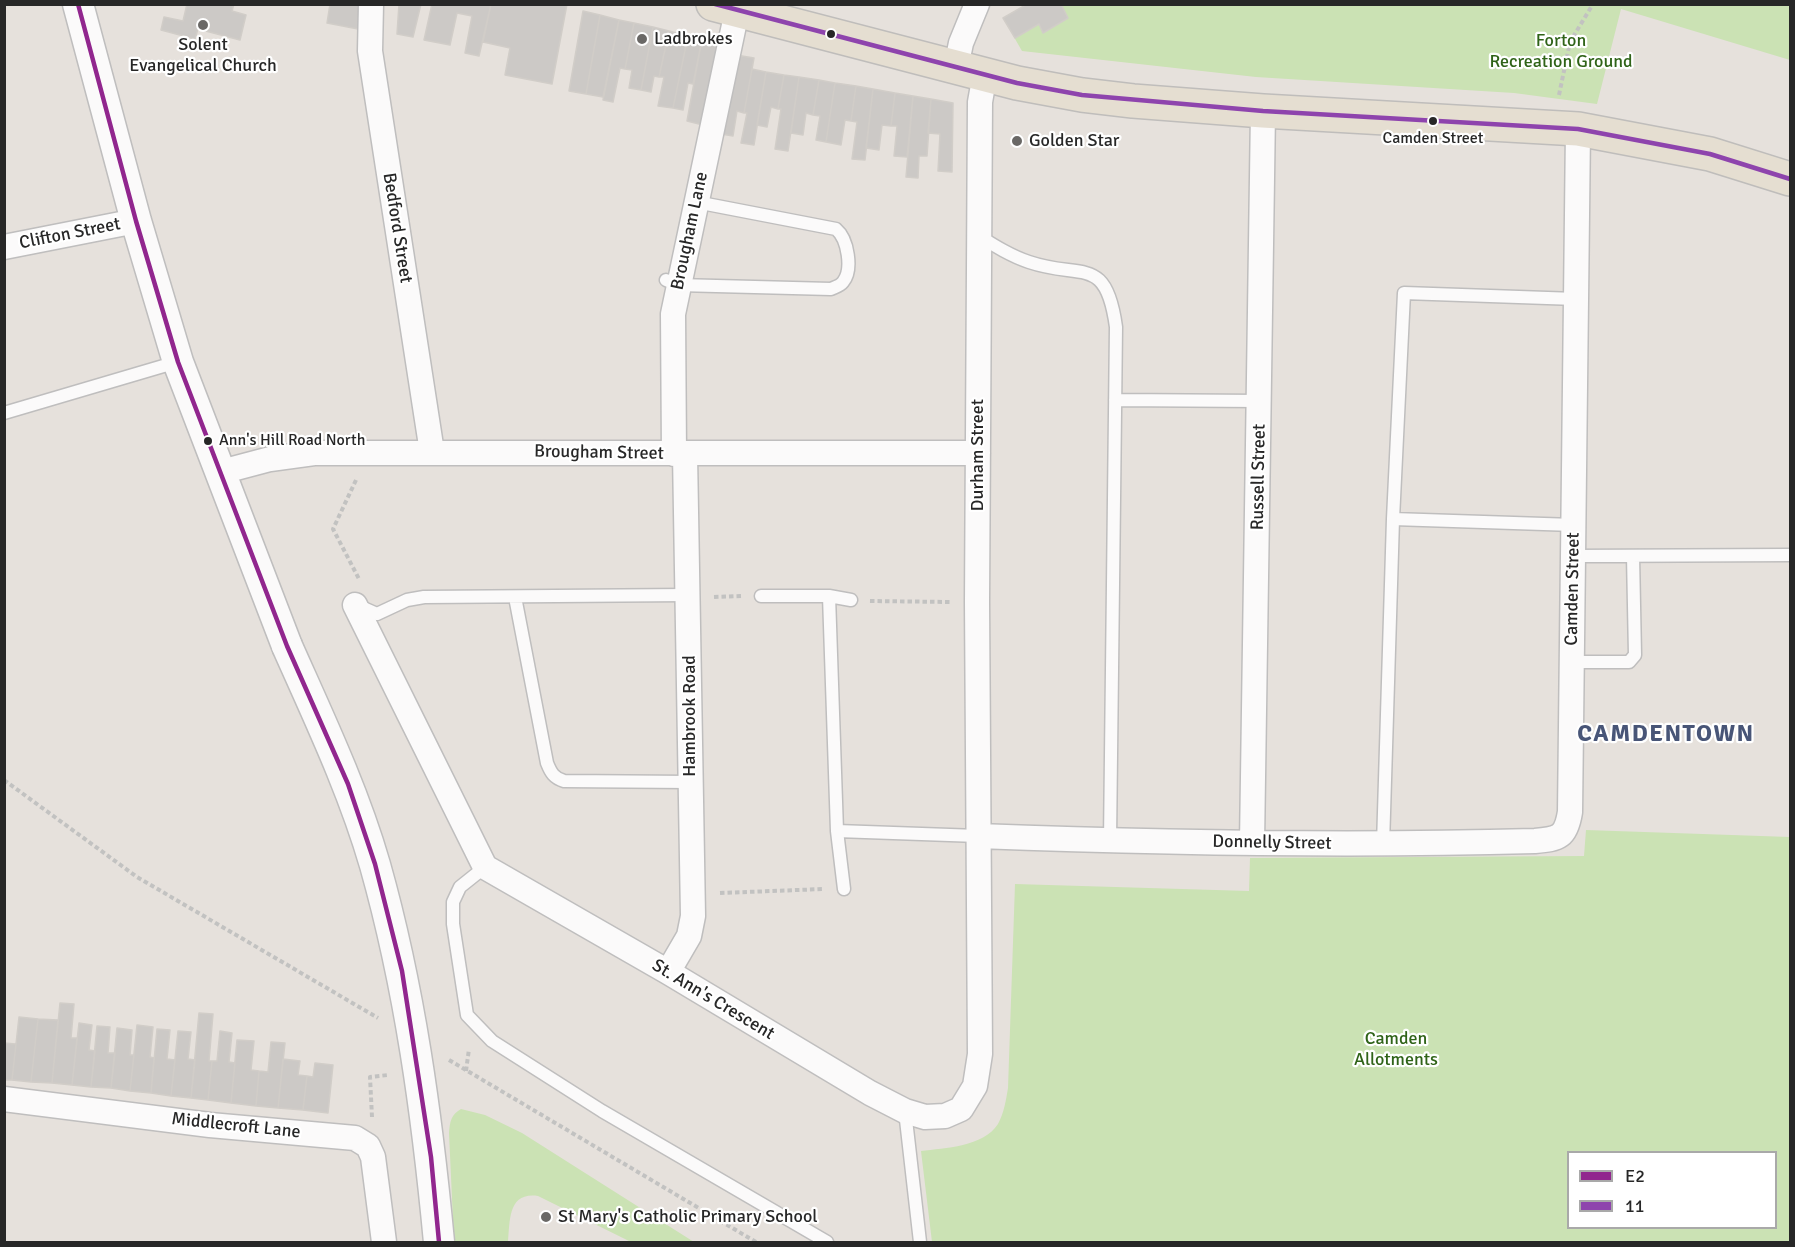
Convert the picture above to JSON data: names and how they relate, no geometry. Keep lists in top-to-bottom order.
{
  "streets": {
    "street": [
      "Bedford Street",
      "Brougham Lane",
      "Clifton Street",
      "Brougham Street",
      "Durham Street",
      "Russell Street",
      "Camden Street",
      "Hambrook Road",
      "Donnelly Street",
      "St. Ann's Crescent",
      "Middlecroft Lane"
    ]
  },
  "crossings": [
    ["Bedford Street", "Brougham Street"],
    ["Brougham Lane", "Brougham Street"],
    ["Brougham Lane", "Hambrook Road"],
    ["Brougham Street", "Durham Street"],
    ["Brougham Street", "Hambrook Road"],
    ["Durham Street", "Donnelly Street"],
    ["Durham Street", "St. Ann's Crescent"],
    ["Russell Street", "Donnelly Street"],
    ["Camden Street", "Donnelly Street"],
    ["Hambrook Road", "St. Ann's Crescent"],
    ["Donnelly Street", "St. Ann's Crescent"]
  ],
  "districts": ["CAMDENTOWN"],
  "parks": ["Forton Recreation Ground", "Camden Allotments"],
  "places": [
    "Solent Evangelical Church",
    "Ladbrokes",
    "Camden Street",
    "Golden Star",
    "Ann's Hill Road North",
    "St Mary's Catholic Primary School"
  ],
  "lines": ["transit line E2", "transit line 11"],
  "legend": ["E2", "11"]
}
